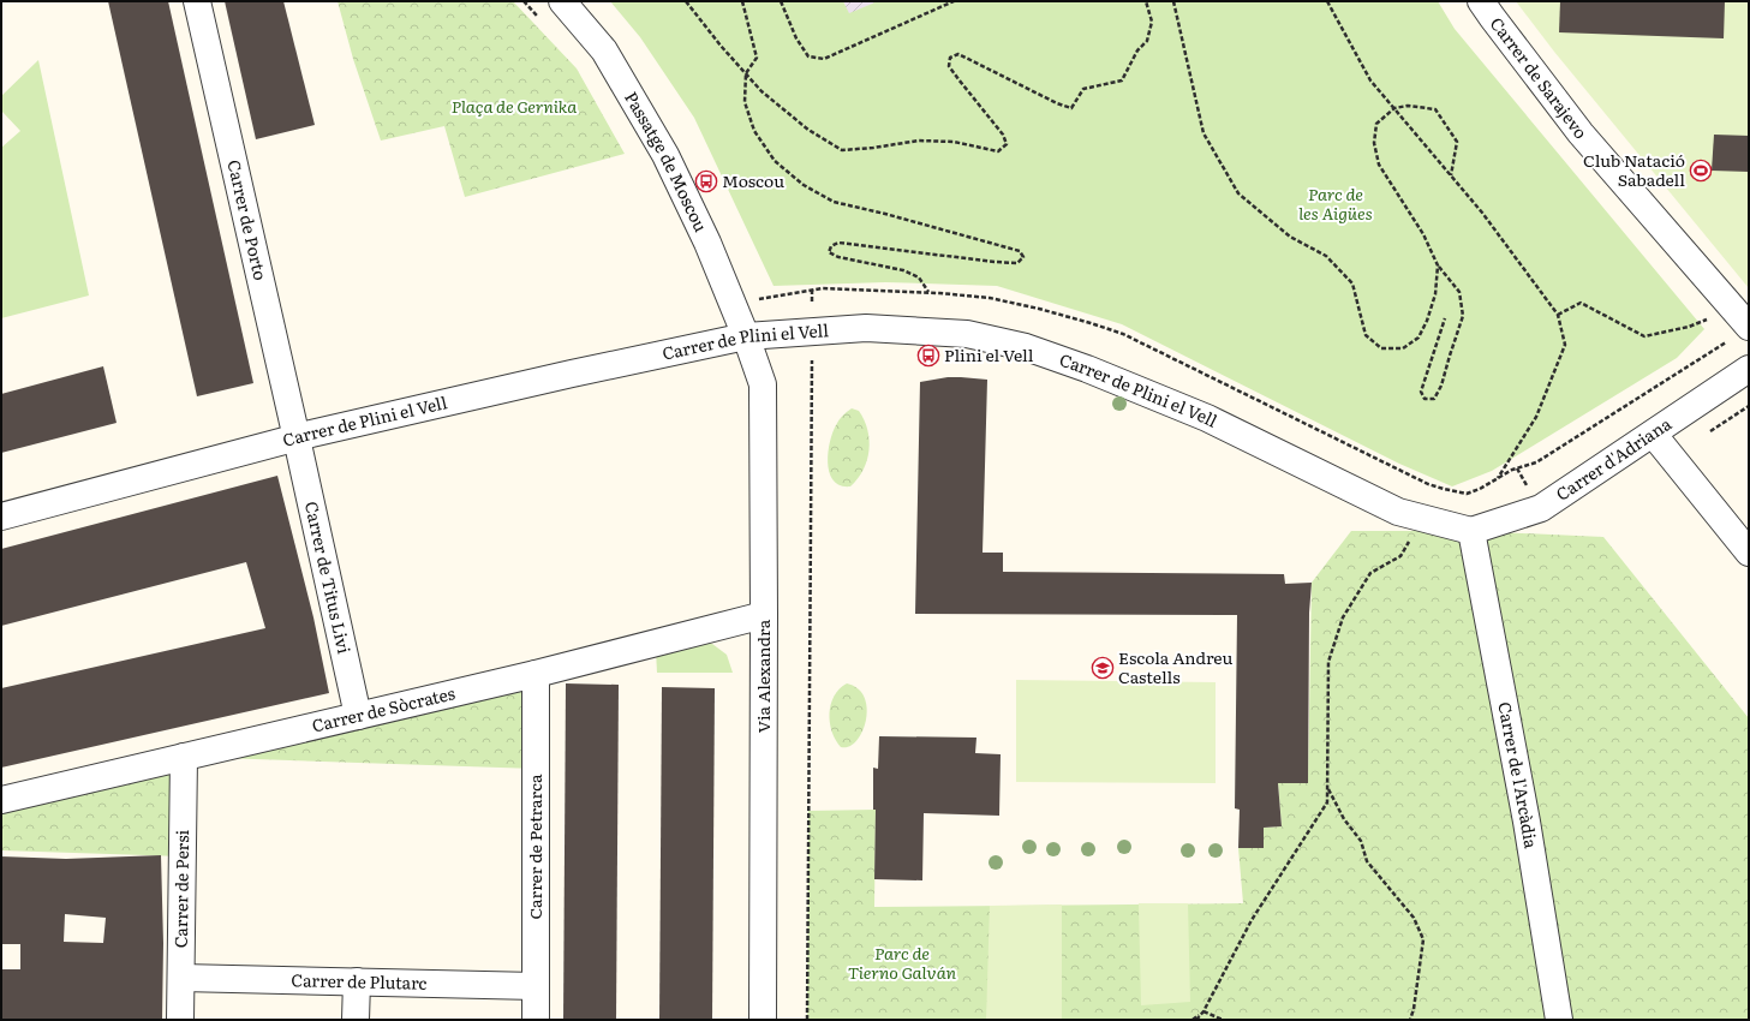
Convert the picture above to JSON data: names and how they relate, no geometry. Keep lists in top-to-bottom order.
{
  "streets": {
    "street": [
      "Carrer de Sarajevo",
      "Passatge de Moscou",
      "Carrer de Porto",
      "Carrer de Plini el Vell",
      "Carrer d'Adriana",
      "Carrer de Titus Livi",
      "Via Alexandra",
      "Carrer de Sòcrates",
      "Carrer de l'Arcàdia",
      "Carrer de Petrarca",
      "Carrer de Persi",
      "Carrer de Plutarc"
    ]
  },
  "crossings": [
    ["Passatge de Moscou", "Carrer de Plini el Vell"],
    ["Passatge de Moscou", "Via Alexandra"],
    ["Carrer de Porto", "Carrer de Plini el Vell"],
    ["Carrer de Porto", "Carrer de Titus Livi"],
    ["Carrer de Plini el Vell", "Carrer d'Adriana"],
    ["Carrer de Plini el Vell", "Carrer de Titus Livi"],
    ["Carrer de Plini el Vell", "Via Alexandra"],
    ["Carrer de Plini el Vell", "Carrer de l'Arcàdia"],
    ["Carrer d'Adriana", "Carrer de l'Arcàdia"],
    ["Carrer de Titus Livi", "Carrer de Sòcrates"],
    ["Via Alexandra", "Carrer de Sòcrates"],
    ["Carrer de Sòcrates", "Carrer de Petrarca"],
    ["Carrer de Sòcrates", "Carrer de Persi"],
    ["Carrer de Petrarca", "Carrer de Plutarc"],
    ["Carrer de Persi", "Carrer de Plutarc"]
  ],
  "parks": ["Plaça de Gernika", "Parc de les Aigües", "Parc de Tierno Galván"],
  "places": {
    "sports": ["Club Natació Sabadell"],
    "bus stop": ["Moscou", "Plini el Vell"],
    "school or university": ["Escola Andreu Castells"]
  }
}
